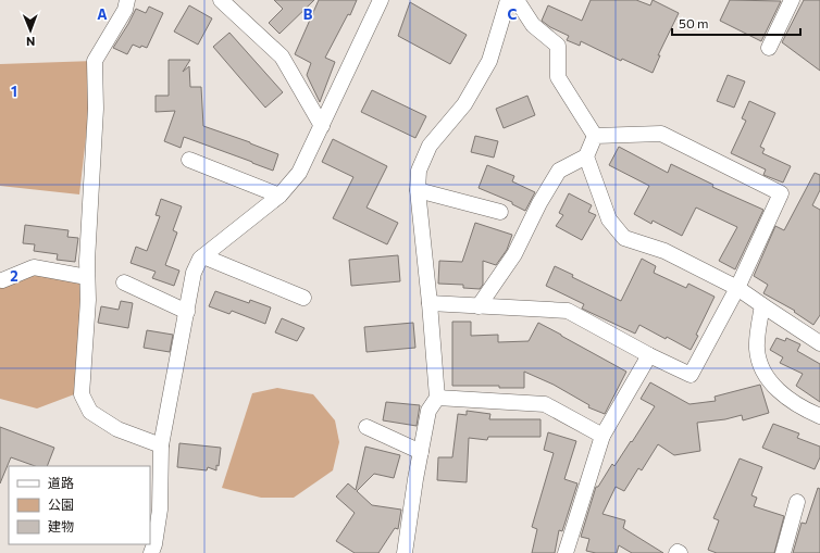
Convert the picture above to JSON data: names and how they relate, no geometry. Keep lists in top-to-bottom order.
{
  "legend": ["道路", "公園", "建物"],
  "scale_bar": "50 m",
  "north": "bottom",
  "grid": {
    "columns": ["A", "B", "C"],
    "rows": ["1", "2"]
  }
}
